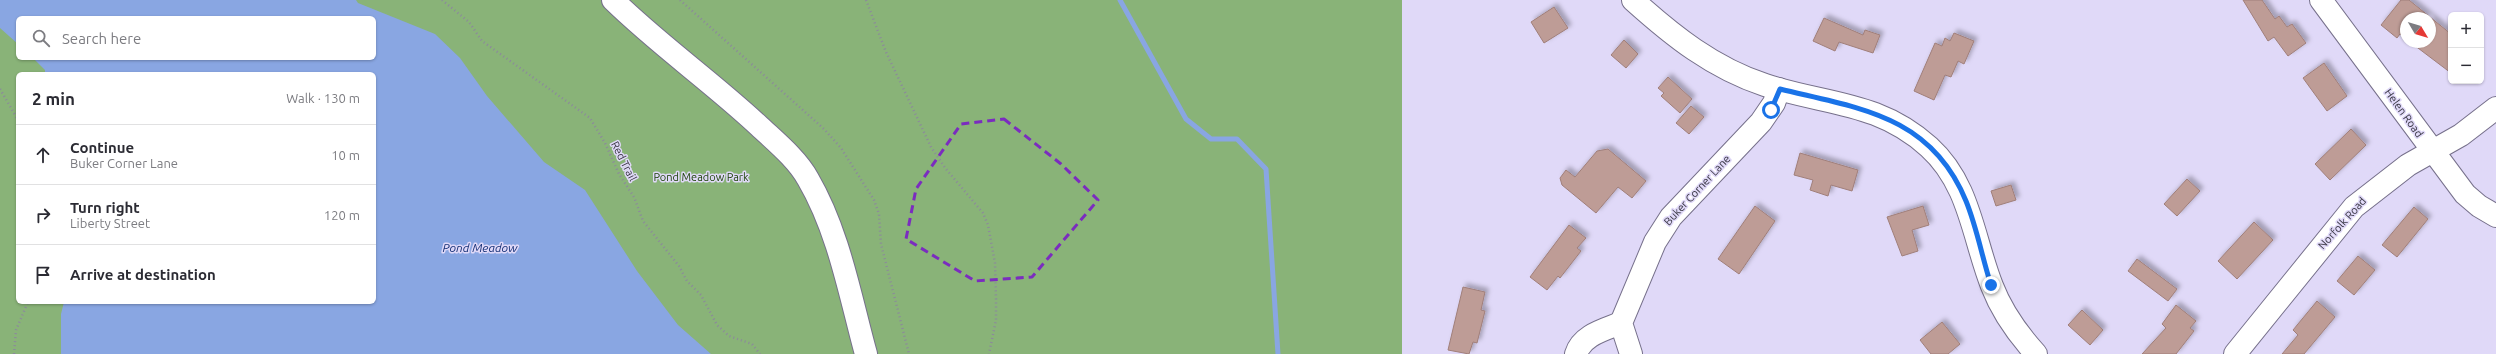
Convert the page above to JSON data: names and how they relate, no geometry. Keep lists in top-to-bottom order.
{
  "streets": {
    "street": ["Helen Road", "Buker Corner Lane", "Norfolk Road"],
    "path": ["Red Trail"]
  },
  "crossings": [
    ["Helen Road", "Norfolk Road"]
  ],
  "water": ["Pond Meadow"],
  "parks": ["Pond Meadow Park"],
  "north": "bottom right",
  "page": {
    "map_buttons": ["+", "−"],
    "search": "Search here",
    "heading": ["2 min", "Walk · 130 m"],
    "list": [
      ["Continue", "Buker Corner Lane", "10 m"],
      ["Turn right", "Liberty Street", "120 m"],
      "Arrive at destination"
    ]
  }
}
